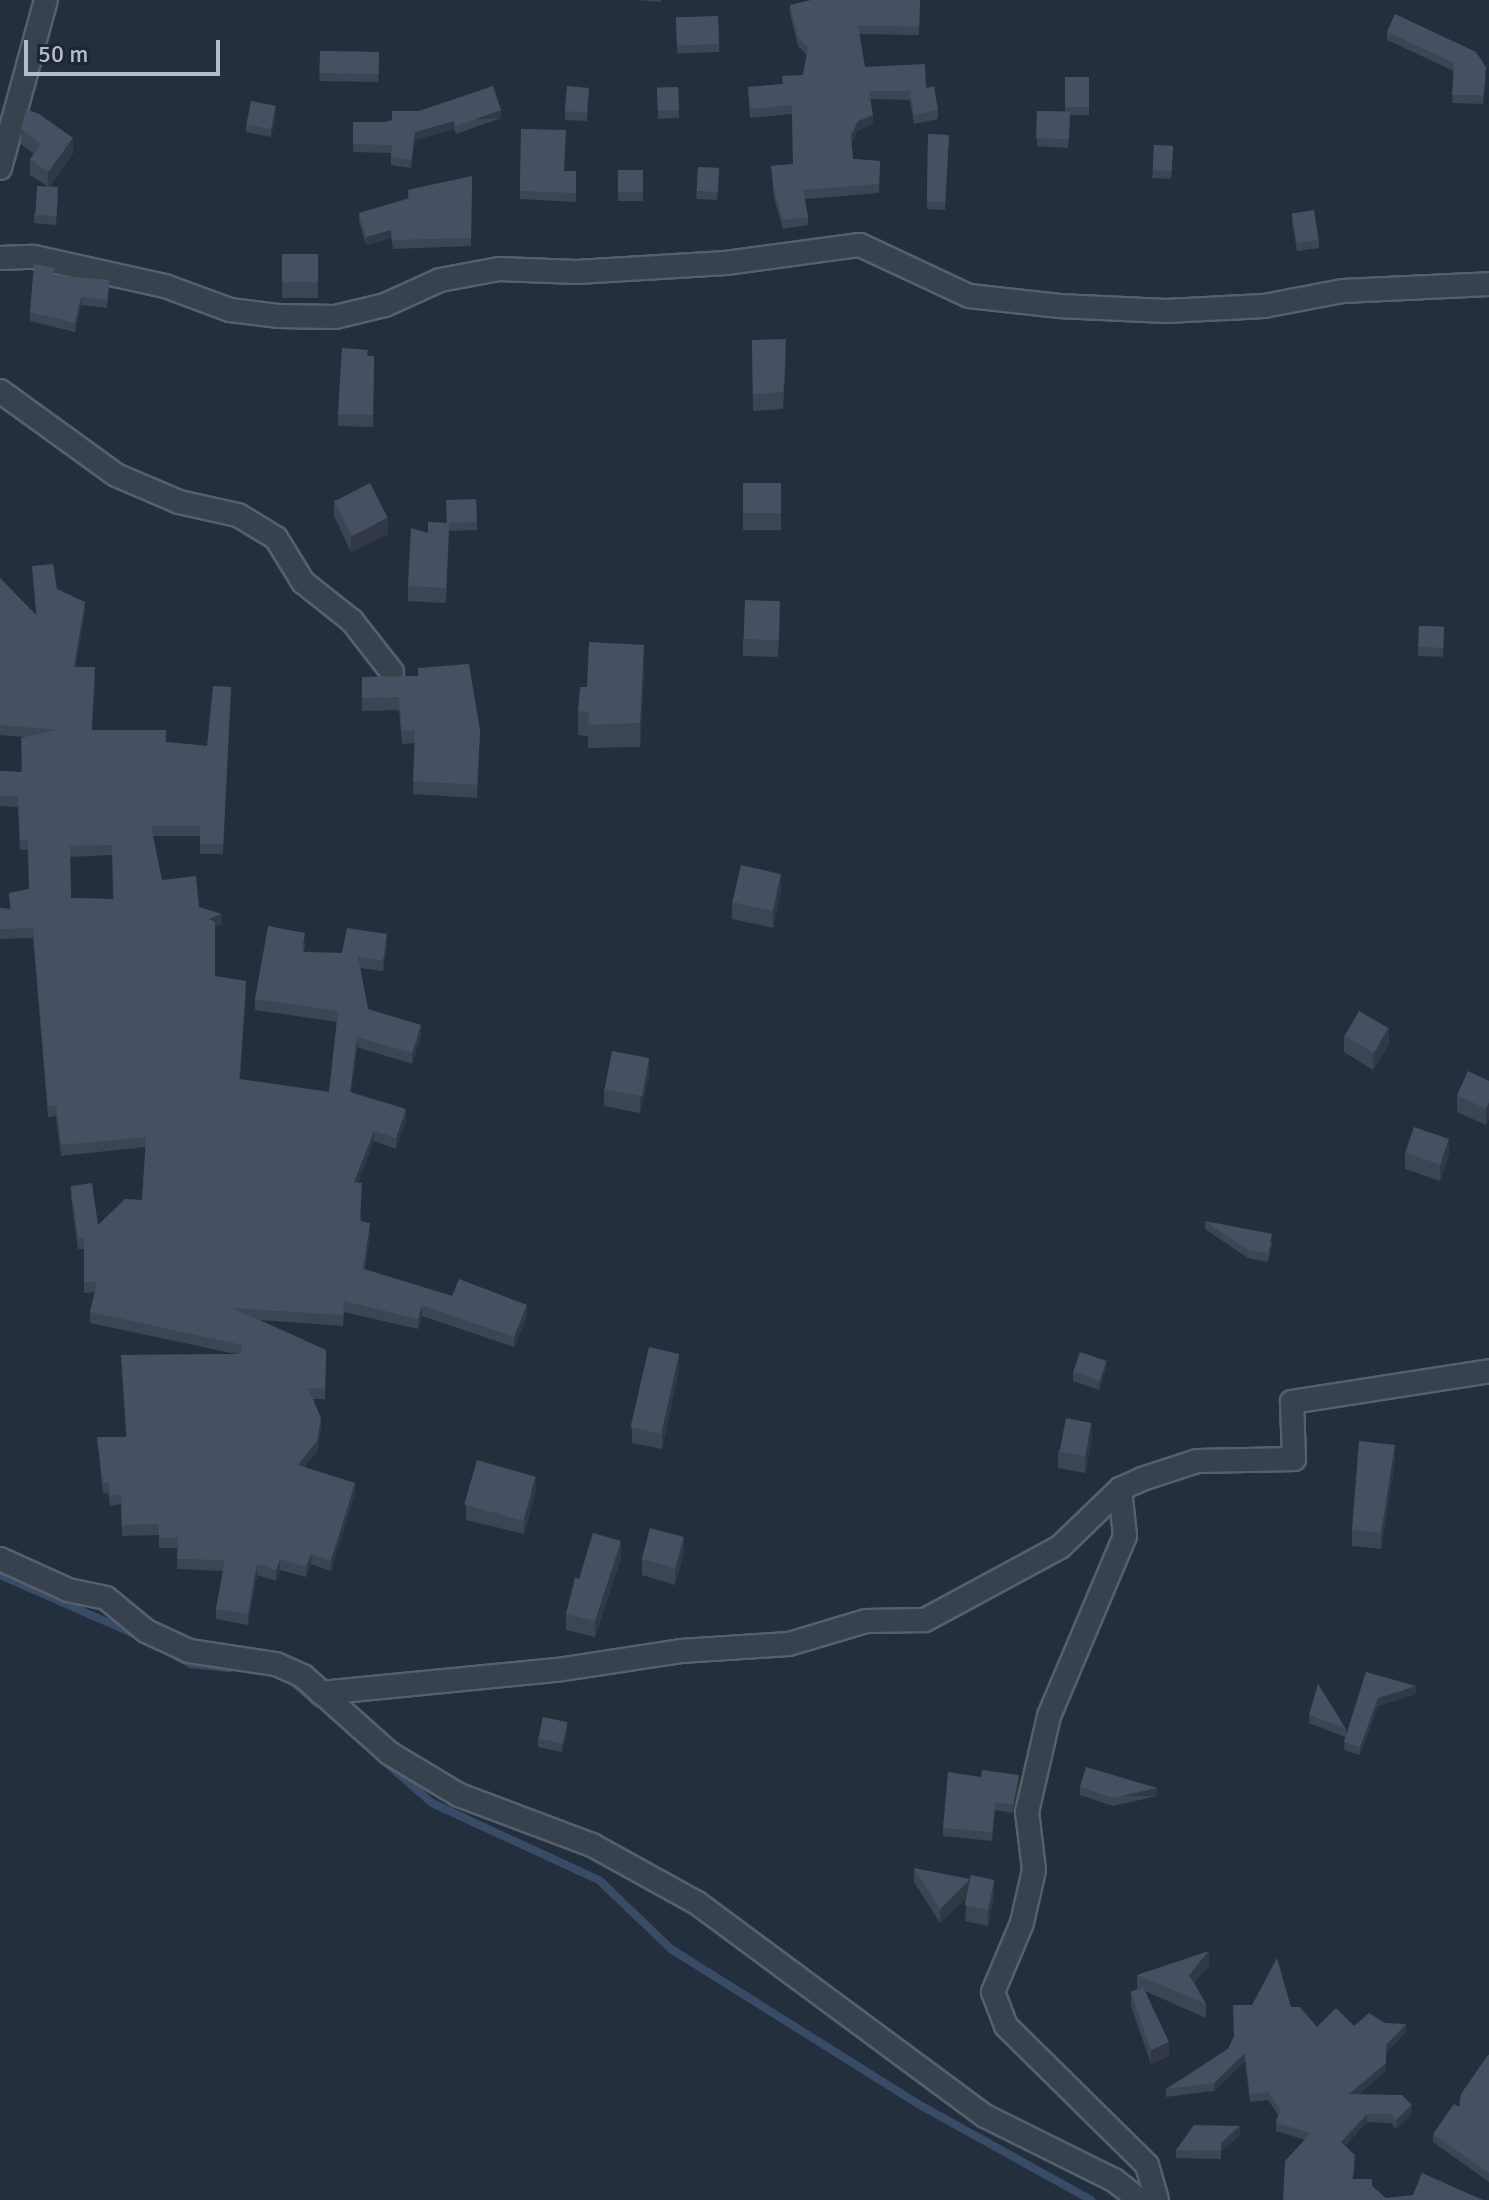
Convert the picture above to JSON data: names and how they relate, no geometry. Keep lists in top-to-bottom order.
{
  "scale_bar": "50 m"
}
